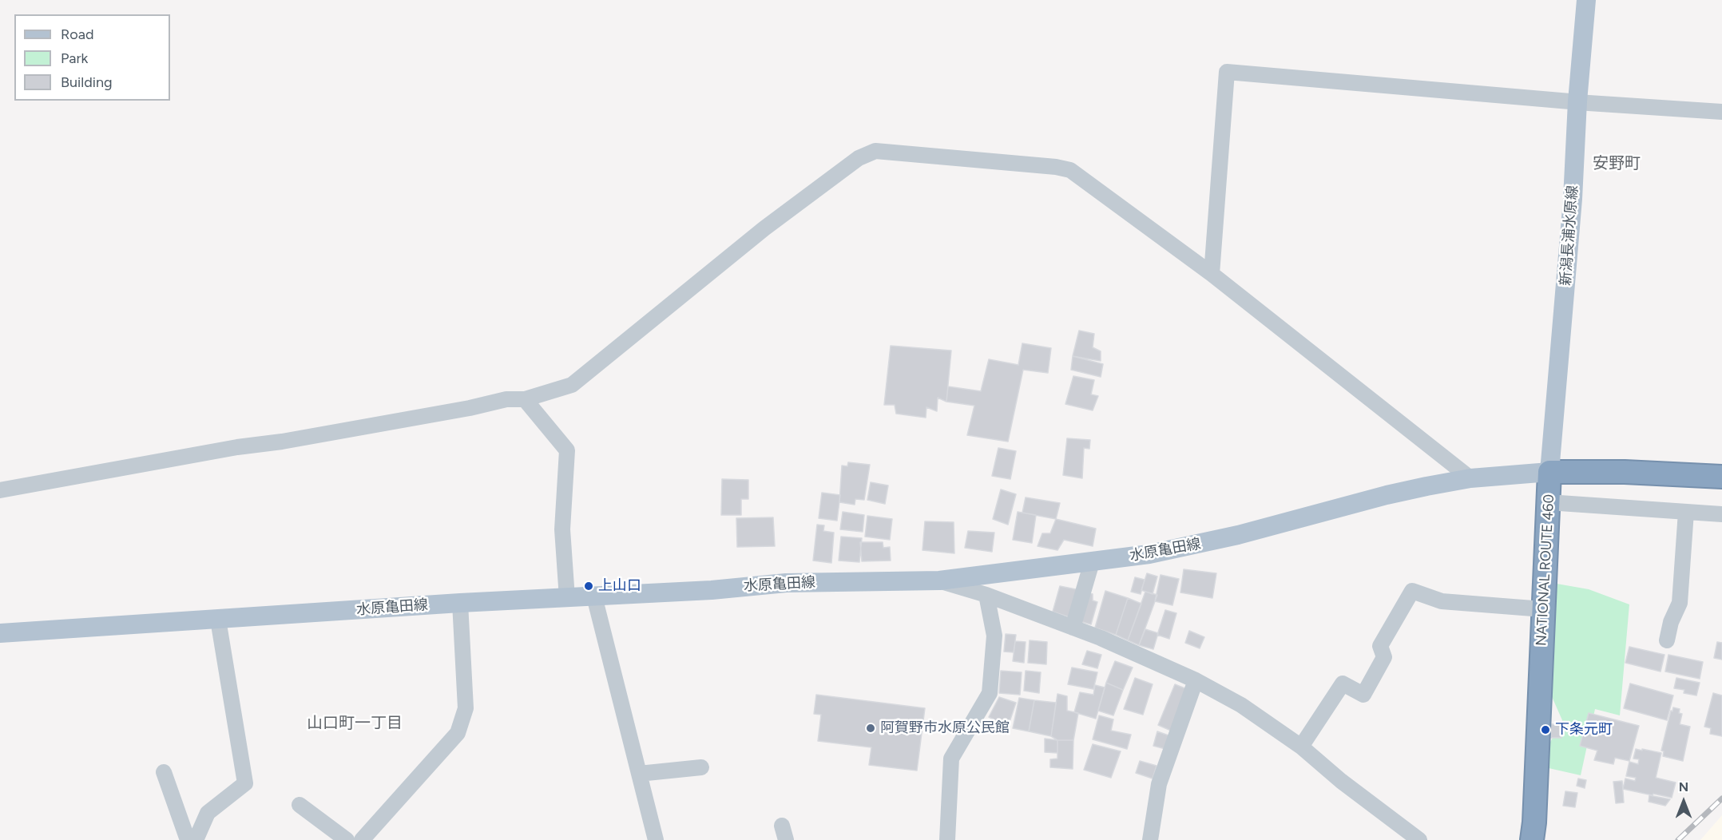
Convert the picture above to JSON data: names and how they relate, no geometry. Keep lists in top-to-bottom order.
{
  "streets": {
    "highway": ["NATIONAL ROUTE 460"],
    "main road": ["新潟長浦水原線", "水原亀田線"]
  },
  "crossings": [
    ["新潟長浦水原線", "水原亀田線"],
    ["新潟長浦水原線", "NATIONAL ROUTE 460"],
    ["水原亀田線", "NATIONAL ROUTE 460"]
  ],
  "districts": ["安野町", "山口町一丁目"],
  "places": ["上山口", "阿賀野市水原公民館", "下条元町"],
  "legend": ["Road", "Park", "Building"],
  "north": "top"
}
